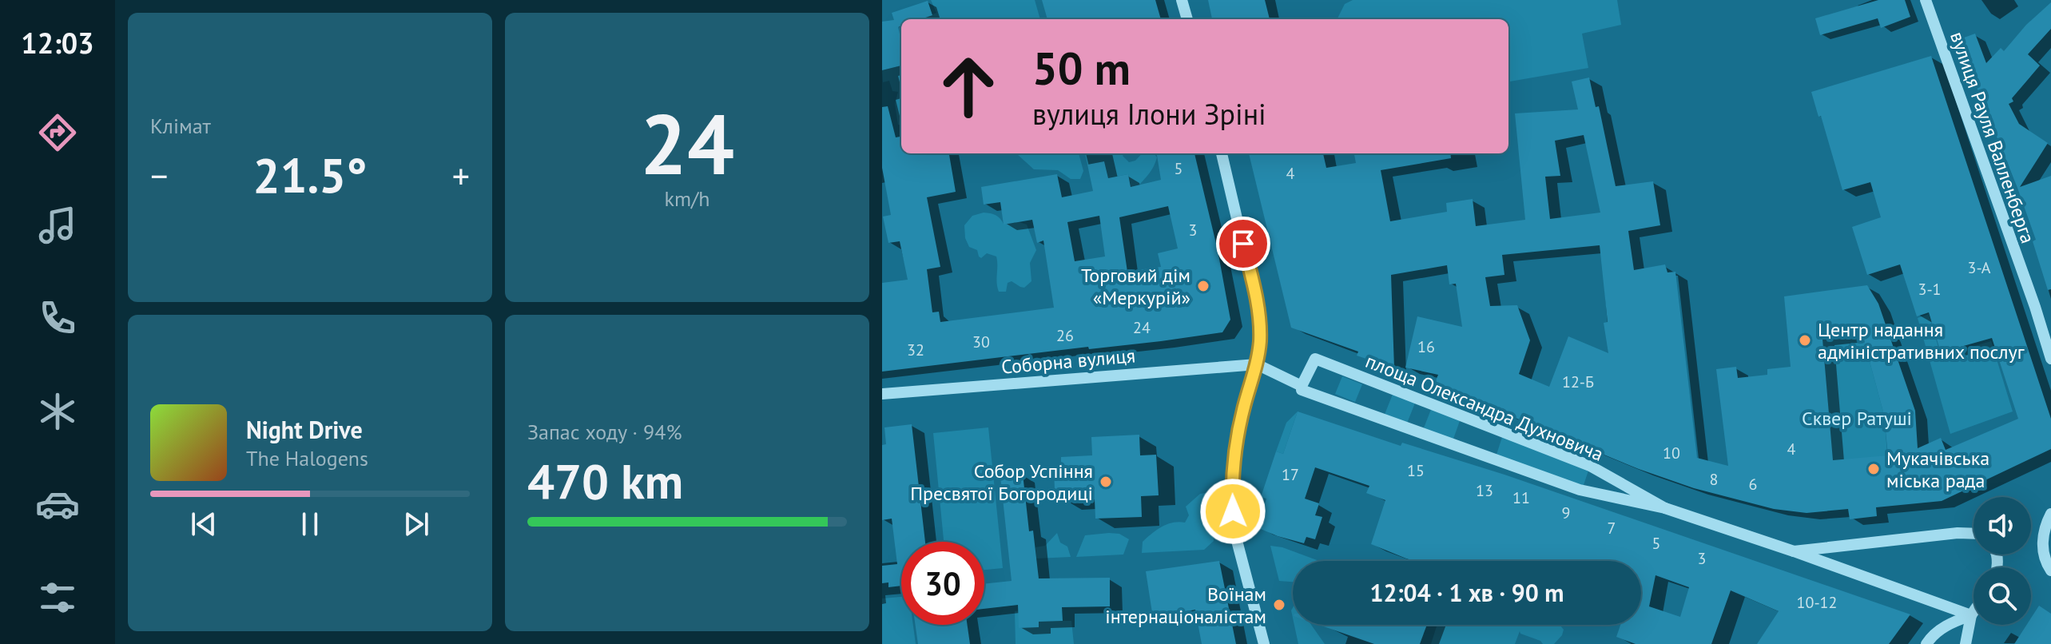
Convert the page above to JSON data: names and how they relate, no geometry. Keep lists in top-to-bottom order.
{
  "streets": {
    "street": ["вулиця Рауля Валленберга", "Соборна вулиця", "площа Олександра Духновича"]
  },
  "crossings": [
    ["Соборна вулиця", "площа Олександра Духновича"]
  ],
  "parks": ["Сквер Ратуші"],
  "places": [
    "Торговий дім «Меркурій»",
    "Центр надання адміністративних послуг",
    "Мукачівська міська рада",
    "Собор Успіння Пресвятої Богородиці",
    "Воїнам інтернаціоналістам"
  ],
  "house_numbers": [
    "5",
    "4",
    "3",
    "3-А",
    "3-1",
    "24",
    "26",
    "30",
    "16",
    "32",
    "12-Б",
    "4",
    "10",
    "15",
    "17",
    "8",
    "6",
    "13",
    "11",
    "9",
    "7",
    "5",
    "3",
    "10-12"
  ],
  "page": {
    "tabs": "12:03",
    "tile": [
      "Клімат",
      ["24", "km/h"],
      ["Запас ходу · 94%", "470 km"]
    ],
    "turn": ["50 m", "вулиця Ілони Зріні"],
    "heat": ["−", "21.5°", "+"],
    "song": ["Night Drive", "The Halogens"],
    "limit": "30",
    "trip": "12:04 · 1 хв · 90 m"
  }
}
